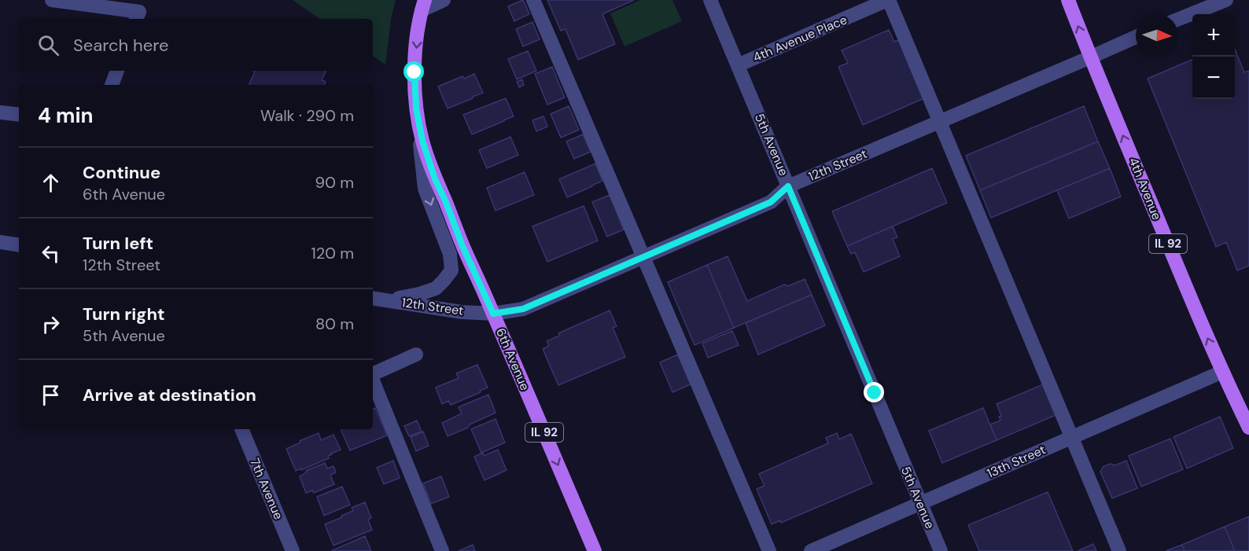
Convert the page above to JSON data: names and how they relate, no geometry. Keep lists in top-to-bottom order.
{
  "streets": {
    "main road": ["4th Avenue", "IL 92", "6th Avenue"],
    "street": [
      "4th Avenue Place",
      "5th Avenue",
      "12th Street",
      "13th Street",
      "7th Avenue"
    ]
  },
  "crossings": [
    ["4th Avenue Place", "5th Avenue"],
    ["5th Avenue", "12th Street"],
    ["5th Avenue", "13th Street"],
    ["12th Street", "4th Avenue"],
    ["12th Street", "6th Avenue"],
    ["4th Avenue", "13th Street"]
  ],
  "one_way": ["4th Avenue", "6th Avenue"],
  "north": "right",
  "page": {
    "map_buttons": ["+", "−"],
    "search": "Search here",
    "heading": ["4 min", "Walk · 290 m"],
    "list": [
      ["Continue", "6th Avenue", "90 m"],
      ["Turn left", "12th Street", "120 m"],
      ["Turn right", "5th Avenue", "80 m"],
      "Arrive at destination"
    ]
  }
}
